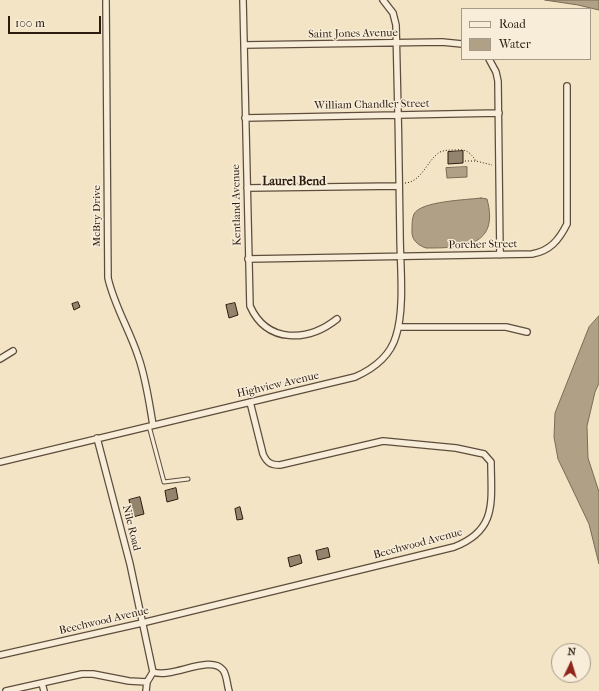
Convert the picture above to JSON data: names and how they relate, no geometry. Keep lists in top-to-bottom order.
{
  "streets": {
    "street": [
      "Saint Jones Avenue",
      "William Chandler Street",
      "Kentland Avenue",
      "McBry Drive",
      "Porcher Street",
      "Highview Avenue",
      "Nile Road",
      "Beechwood Avenue"
    ]
  },
  "crossings": [
    ["Saint Jones Avenue", "Kentland Avenue"],
    ["William Chandler Street", "Kentland Avenue"],
    ["Kentland Avenue", "Porcher Street"],
    ["McBry Drive", "Highview Avenue"],
    ["Porcher Street", "Highview Avenue"],
    ["Highview Avenue", "Nile Road"],
    ["Highview Avenue", "Beechwood Avenue"],
    ["Nile Road", "Beechwood Avenue"]
  ],
  "districts": ["Laurel Bend"],
  "legend": ["Road", "Water"],
  "scale_bar": "100 m",
  "north": "top"
}
